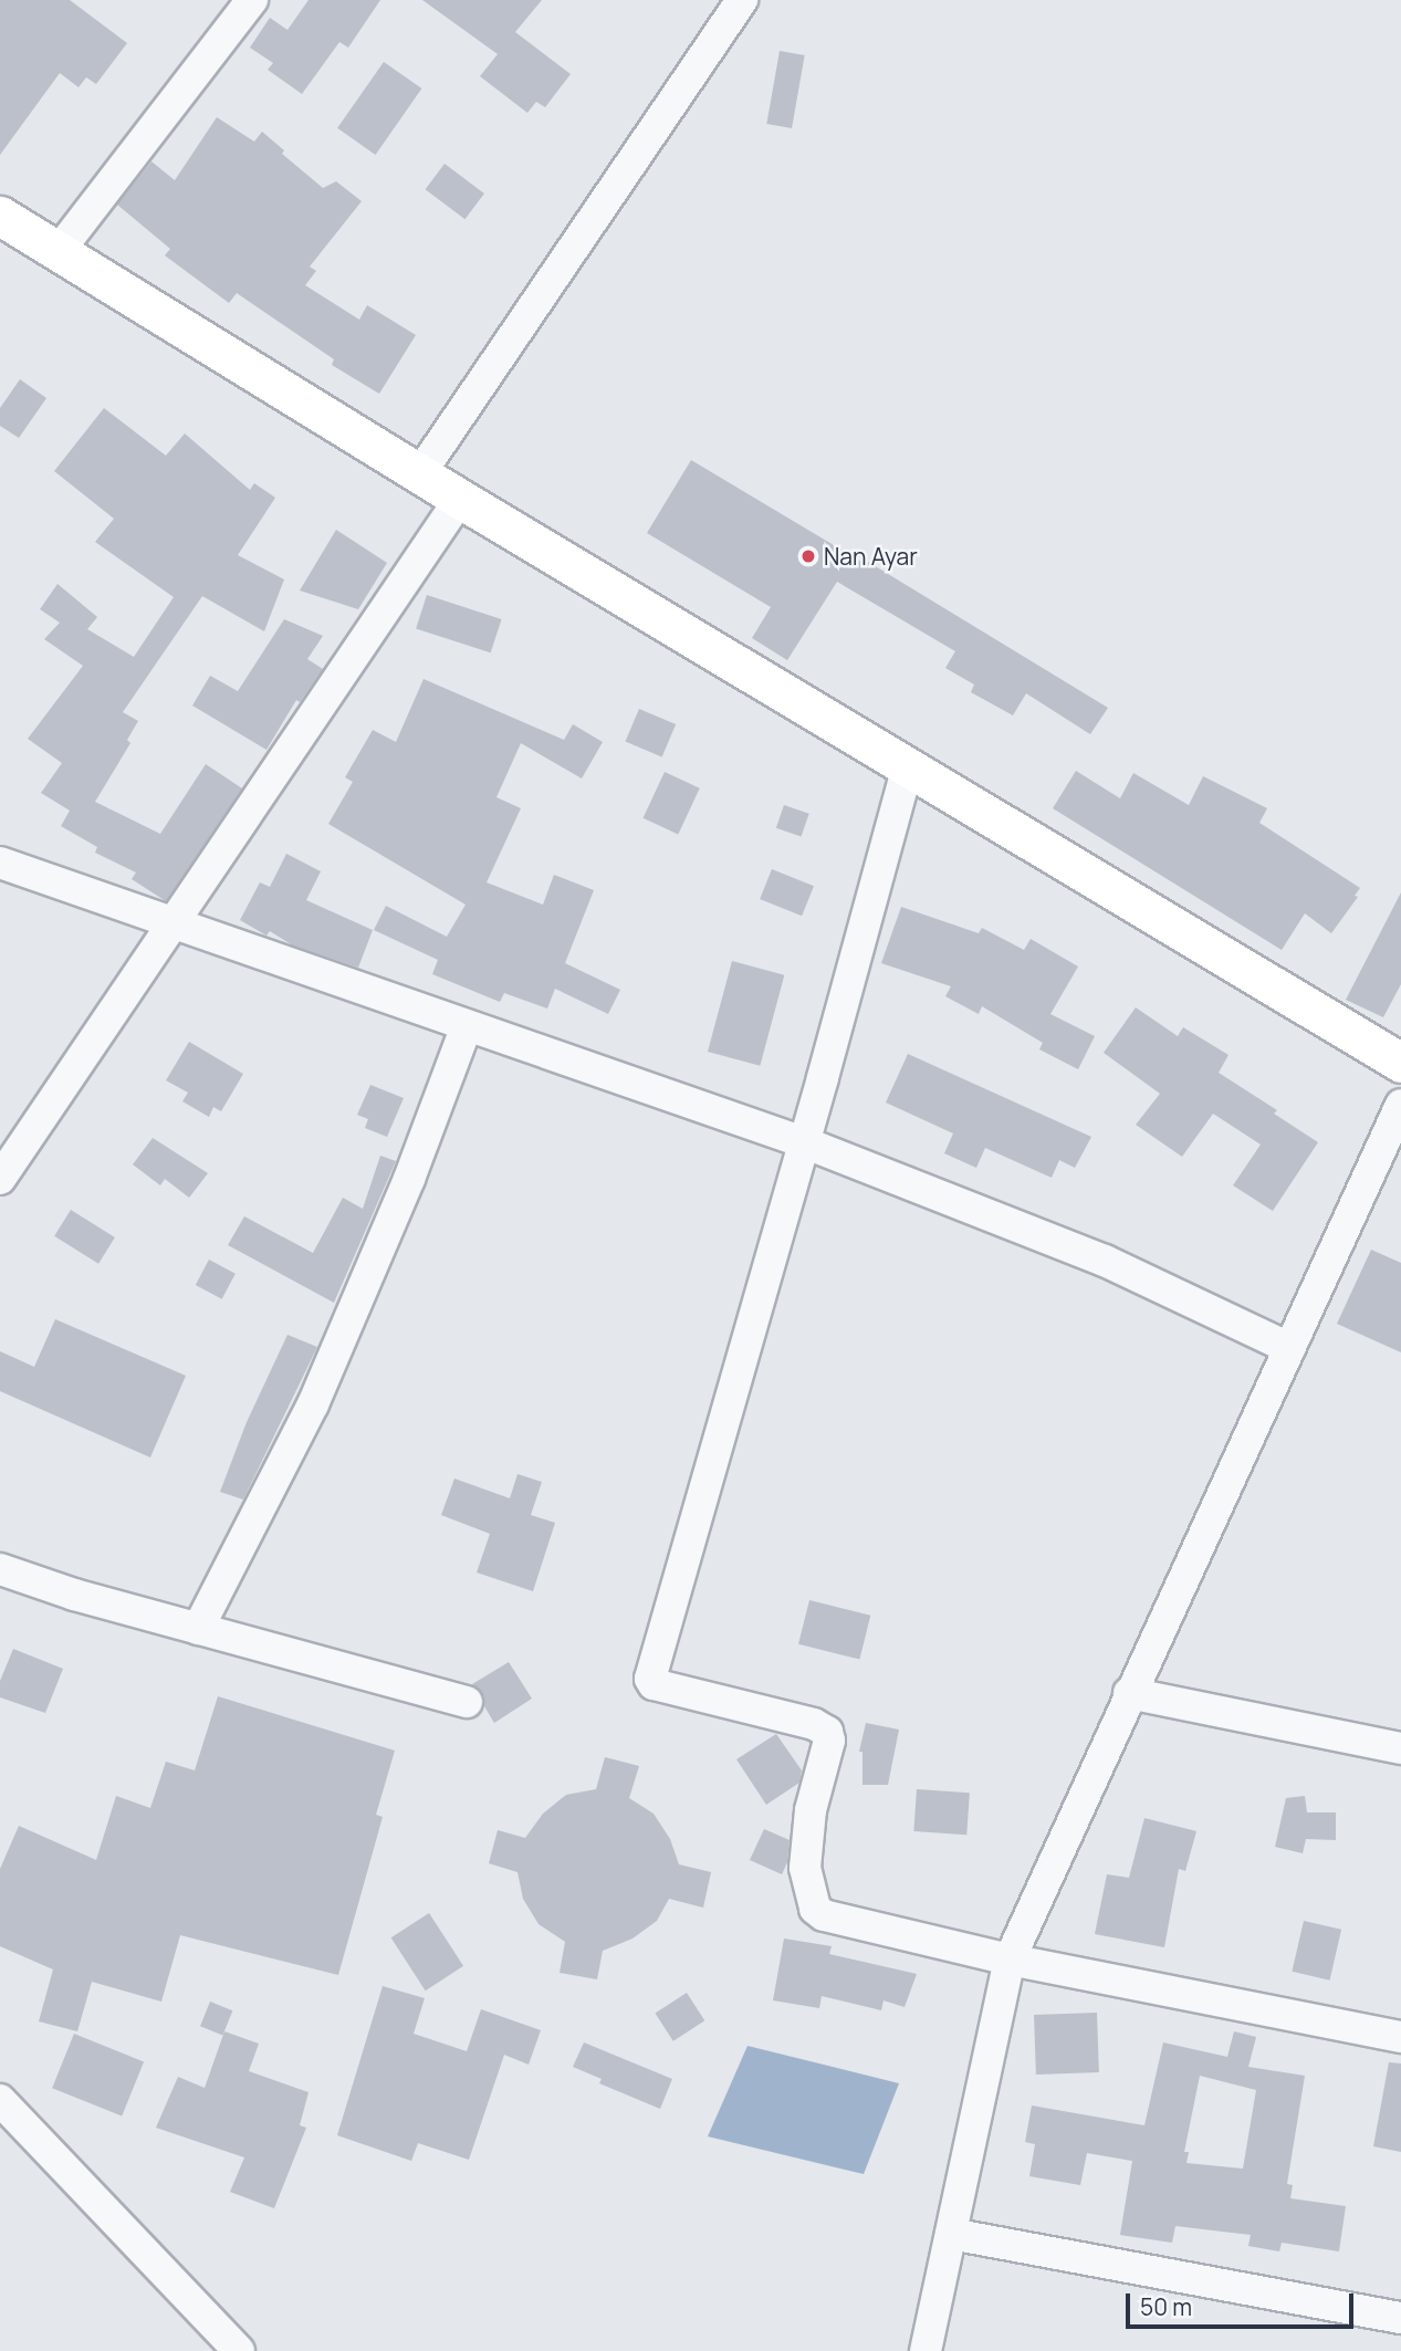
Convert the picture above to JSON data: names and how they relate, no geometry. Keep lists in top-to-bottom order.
{
  "places": ["Nan Ayar"],
  "scale_bar": "50 m"
}
